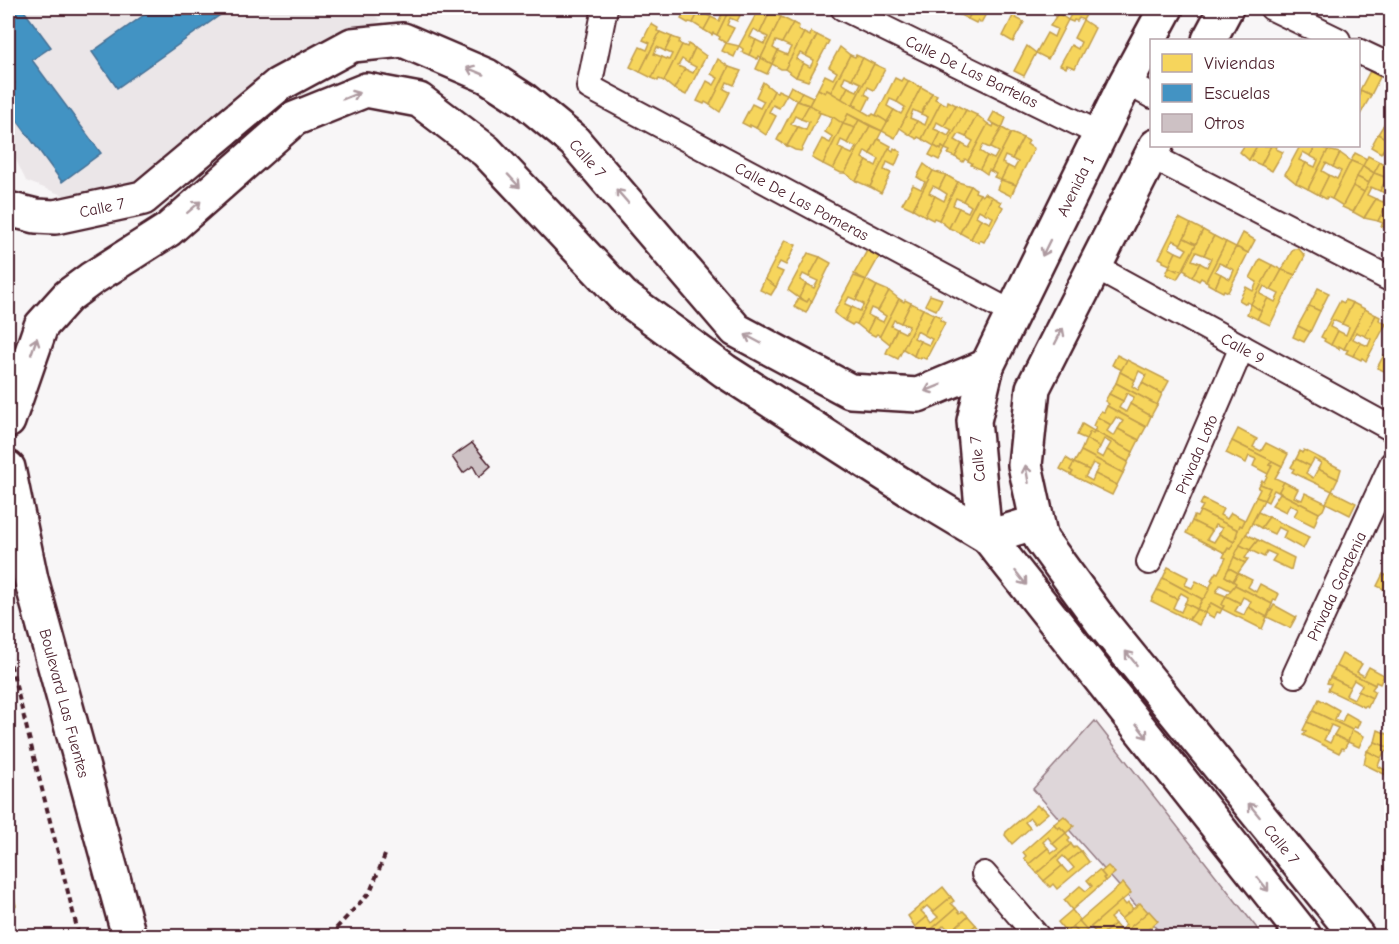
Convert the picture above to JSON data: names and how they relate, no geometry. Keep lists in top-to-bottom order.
{
  "streets": {
    "main road": ["Calle 7", "Avenida 1", "Boulevard Las Fuentes"],
    "street": [
      "Calle De Las Bartelas",
      "Calle De Las Pomeras",
      "Calle 9",
      "Privada Loto",
      "Privada Gardenia"
    ]
  },
  "crossings": [
    ["Calle De Las Bartelas", "Avenida 1"],
    ["Calle 7", "Avenida 1"],
    ["Calle 7", "Calle 9"],
    ["Avenida 1", "Calle De Las Pomeras"],
    ["Calle 9", "Privada Loto"]
  ],
  "legend": ["Viviendas", "Escuelas", "Otros"]
}
